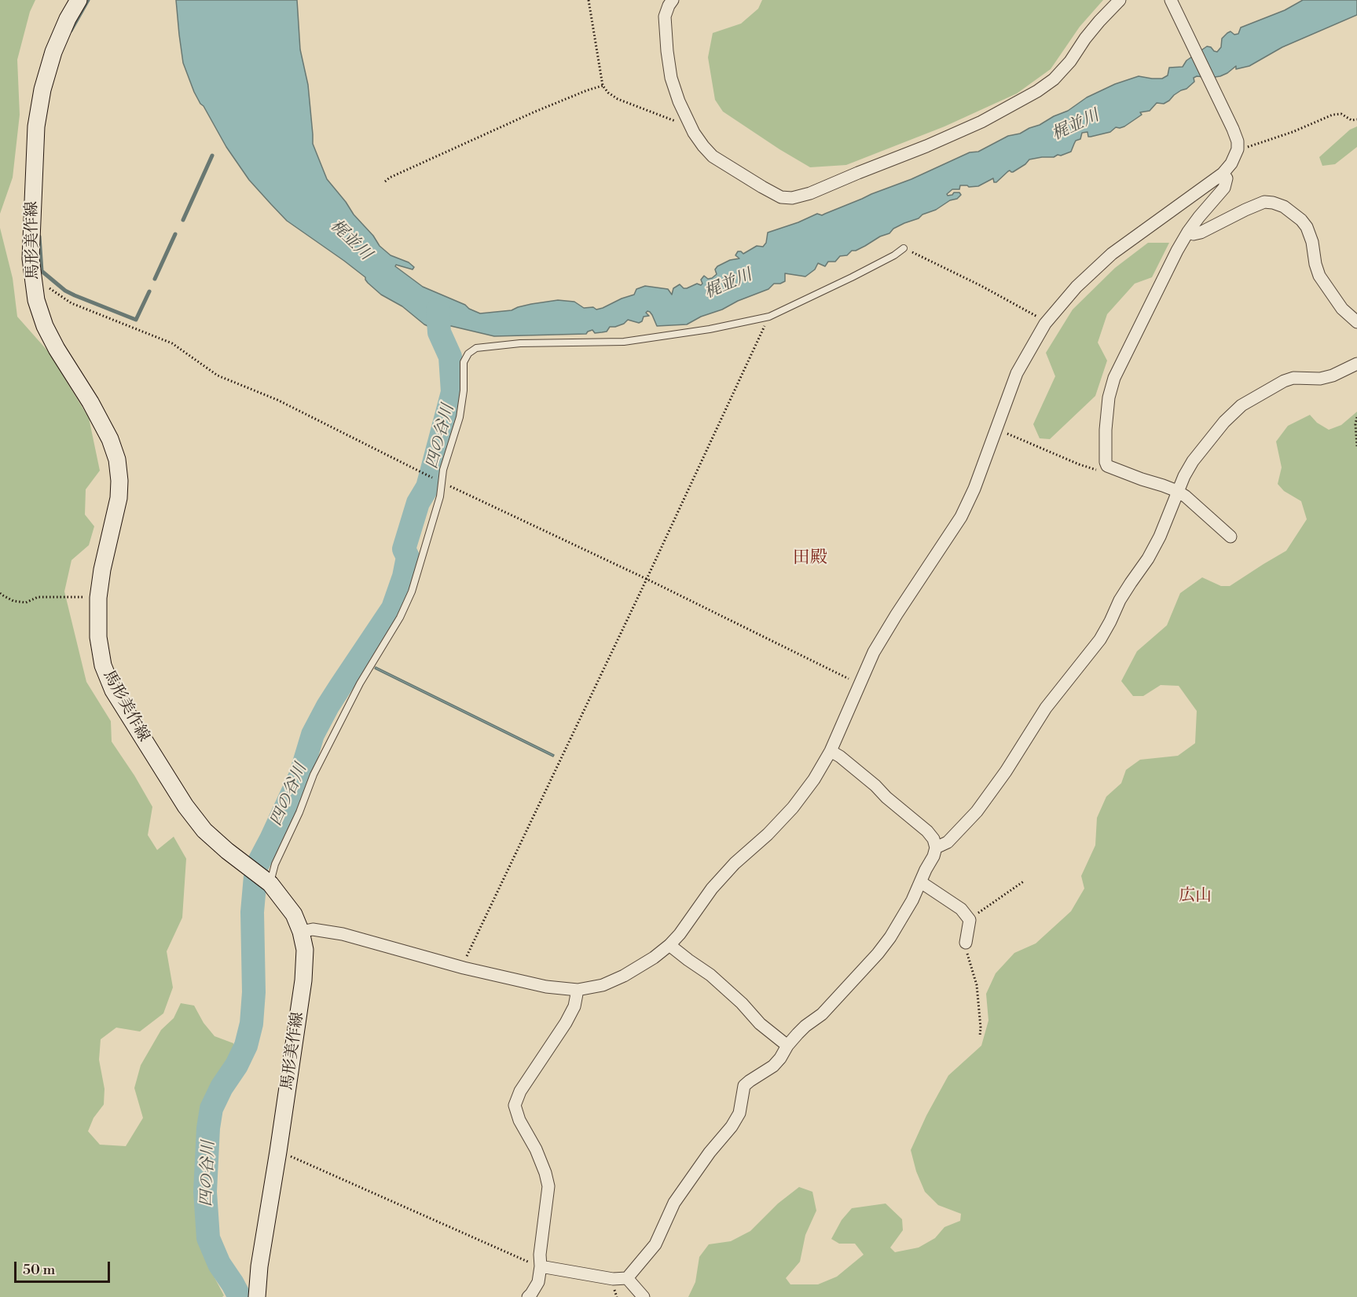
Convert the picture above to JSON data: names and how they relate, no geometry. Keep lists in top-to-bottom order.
{
  "streets": {
    "main road": ["馬形美作線"]
  },
  "districts": ["田殿", "広山"],
  "water": ["梶並川", "四の谷川"],
  "scale_bar": "50 m"
}
